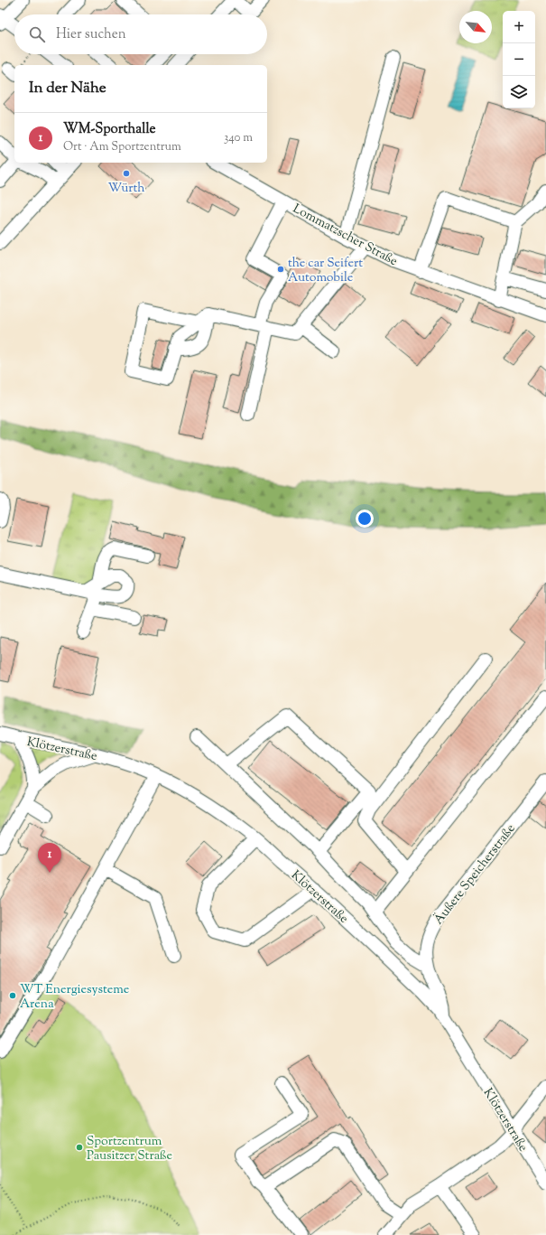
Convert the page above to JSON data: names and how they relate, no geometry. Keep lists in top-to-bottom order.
{
  "streets": {
    "street": ["Lommatzscher Straße", "Klötzerstraße", "Äußere Speicherstraße"]
  },
  "crossings": [
    ["Klötzerstraße", "Äußere Speicherstraße"]
  ],
  "places": [
    "Würth",
    "the car Seifert Automobile",
    "WT Energiesysteme Arena",
    "Sportzentrum Pausitzer Straße"
  ],
  "north": "bottom right",
  "page": {
    "map_buttons": ["+", "−"],
    "search": "Hier suchen",
    "heading": "In der Nähe",
    "list": [
      {
        "mark": "1",
        "name": "WM-Sporthalle",
        "note": "Ort · Am Sportzentrum",
        "value": "340 m"
      }
    ],
    "pins": "1"
  }
}
